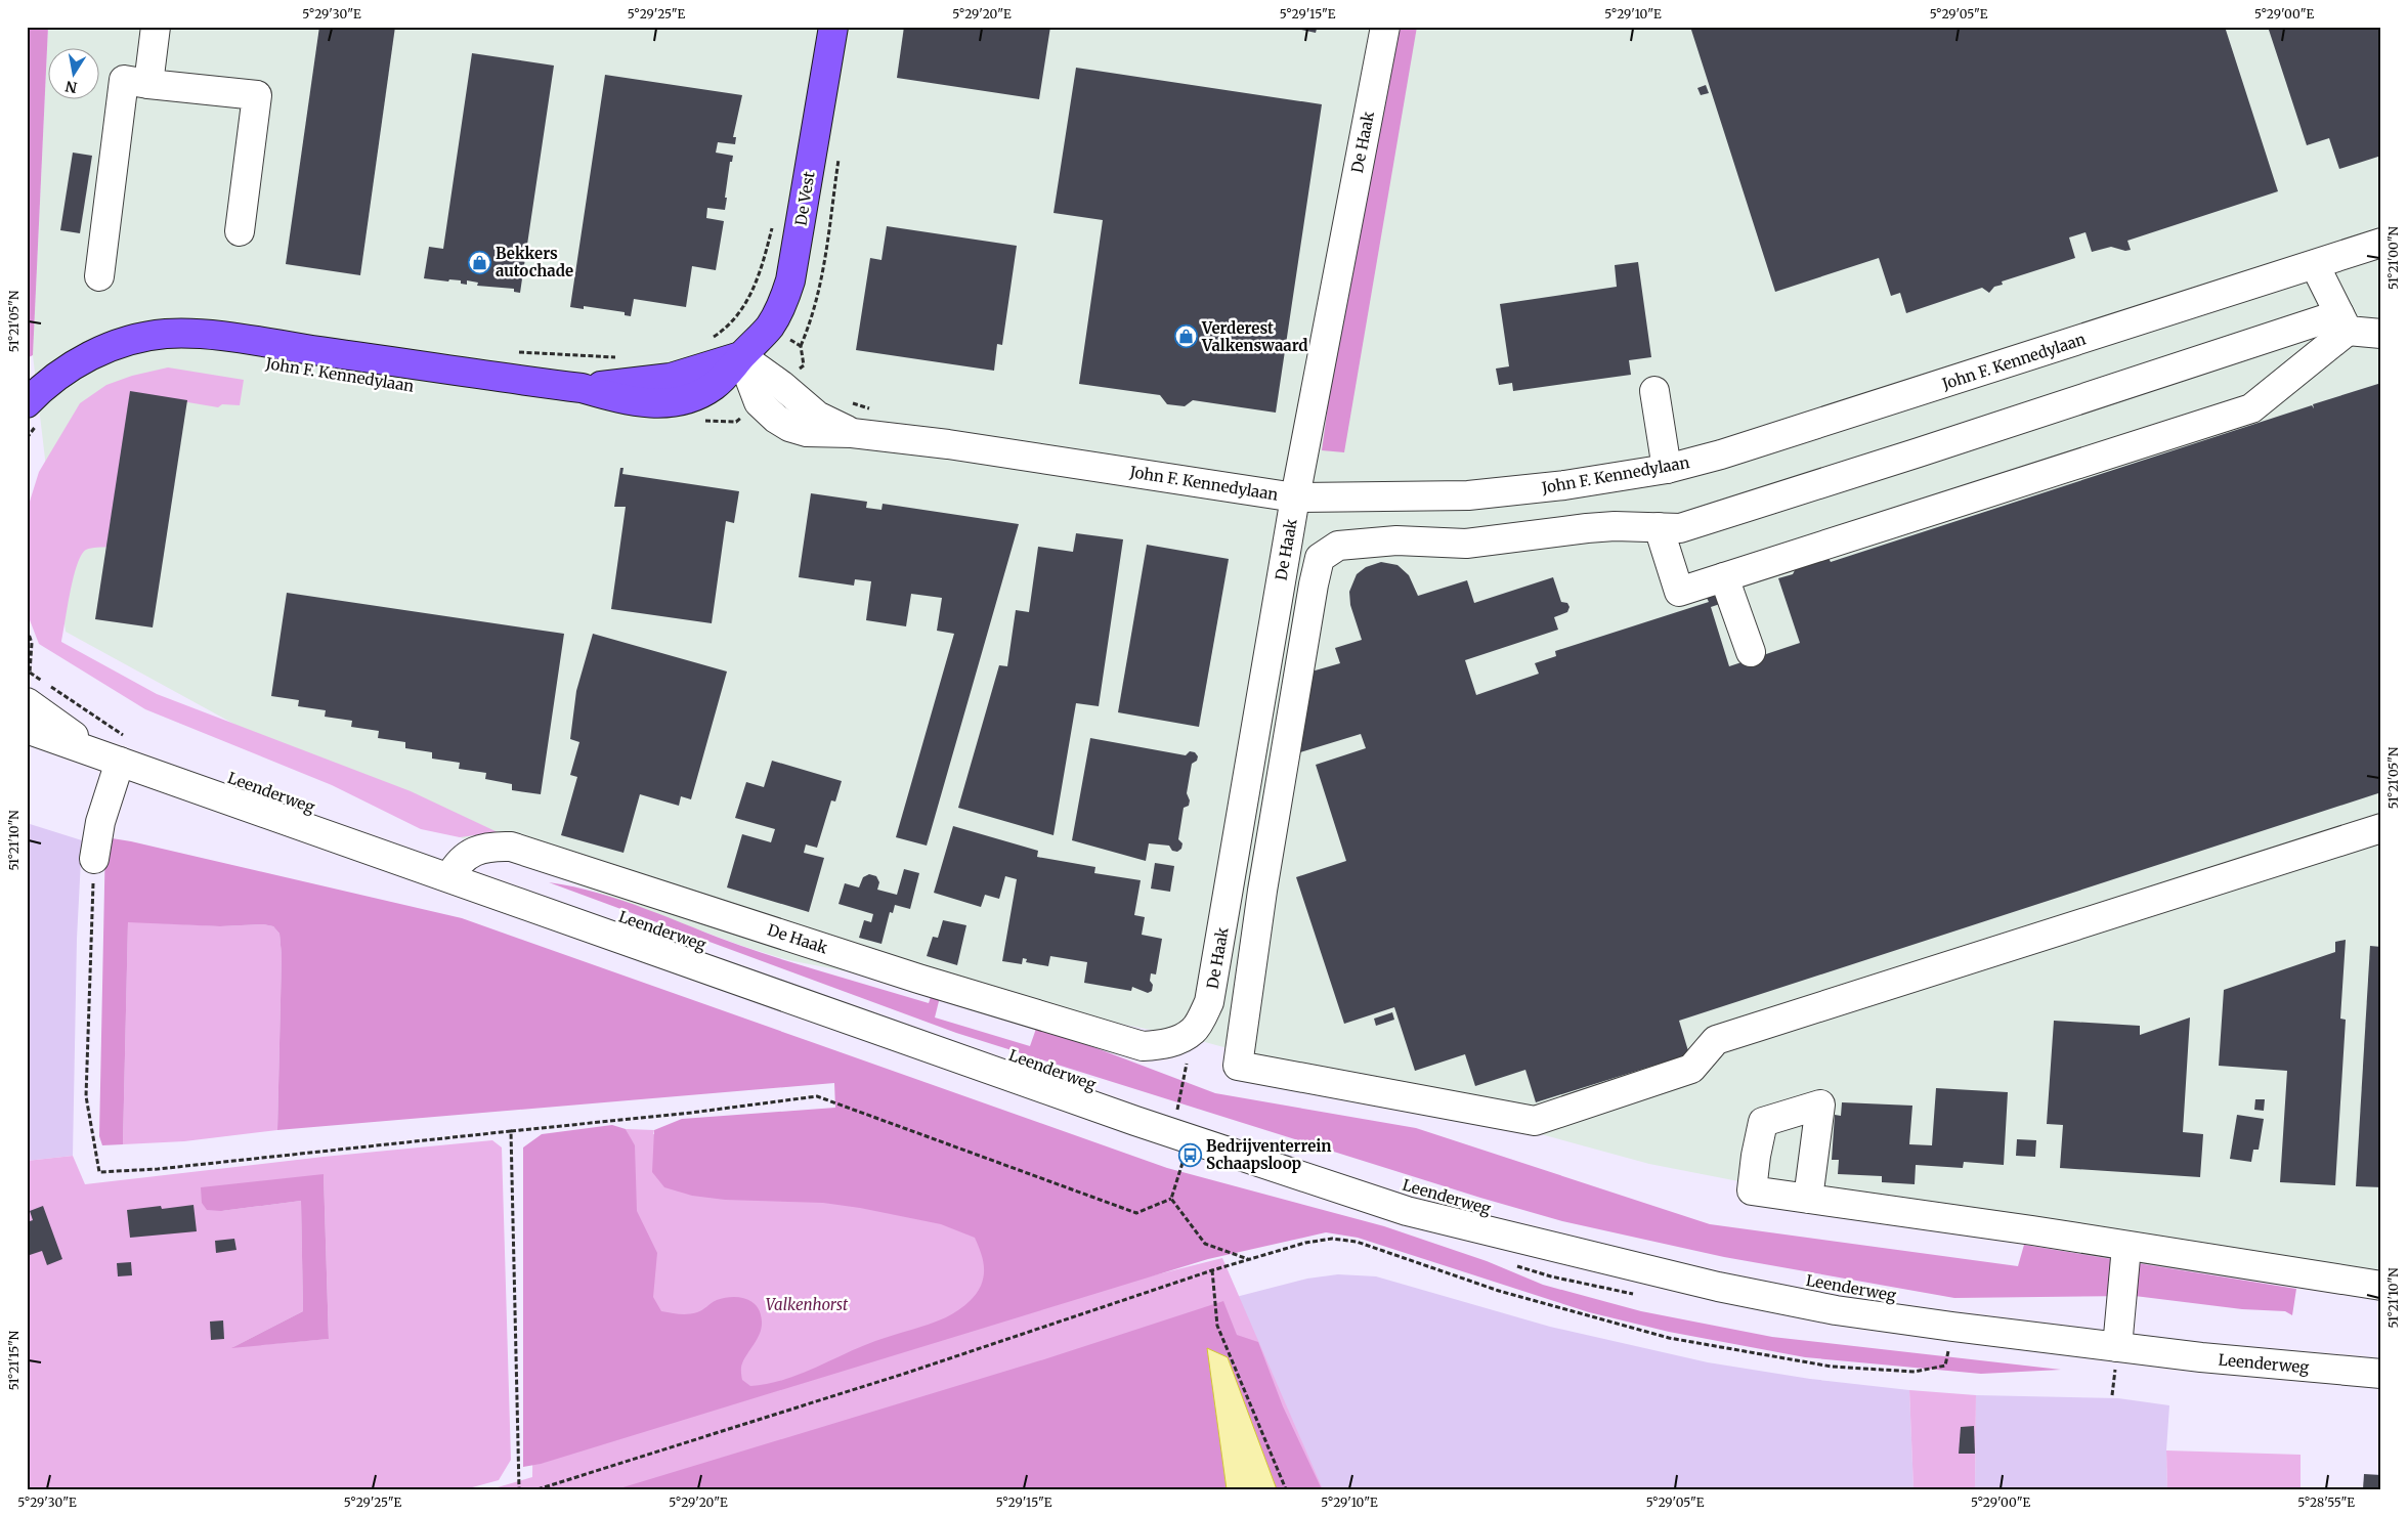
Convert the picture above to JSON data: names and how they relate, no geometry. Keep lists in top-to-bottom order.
{
  "streets": {
    "main road": ["De Vest", "John F. Kennedylaan"],
    "street": ["De Haak", "Leenderweg"]
  },
  "crossings": [
    ["De Haak", "John F. Kennedylaan"],
    ["De Haak", "Leenderweg"],
    ["De Vest", "John F. Kennedylaan"]
  ],
  "parks": ["Valkenhorst"],
  "places": {
    "shop": ["Bekkers autochade", "Verderest Valkenswaard"],
    "bus stop": ["Bedrijventerrein Schaapsloop"]
  },
  "north": "bottom",
  "coordinates": [
    "5°29'30\"E",
    "5°29'25\"E",
    "5°29'20\"E",
    "5°29'15\"E",
    "5°29'10\"E",
    "5°29'05\"E",
    "5°29'00\"E",
    "51°21'00\"N",
    "51°21'05\"N",
    "51°21'10\"N",
    "51°21'15\"N",
    "5°28'55\"E"
  ]
}
